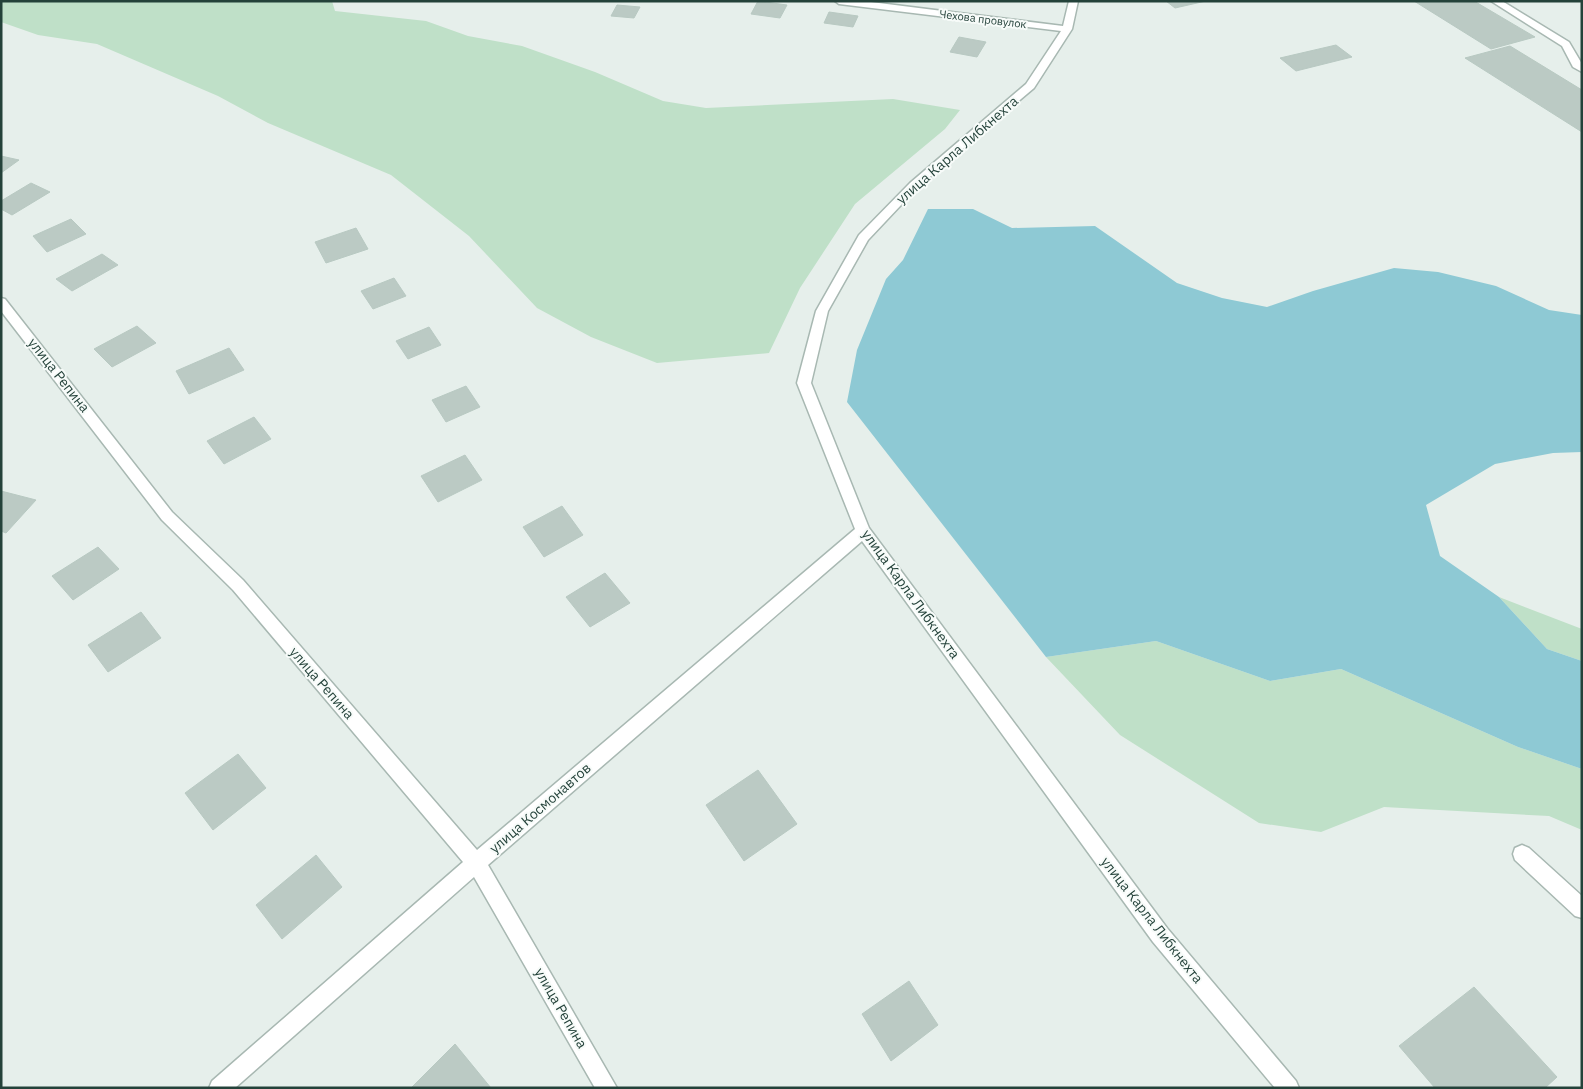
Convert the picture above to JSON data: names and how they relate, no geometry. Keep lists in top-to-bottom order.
{
  "streets": {
    "street": [
      "Чехова провулок",
      "улица Карла Либкнехта",
      "улица Репина",
      "улица Космонавтов"
    ]
  },
  "crossings": [
    ["Чехова провулок", "улица Карла Либкнехта"],
    ["улица Карла Либкнехта", "улица Космонавтов"],
    ["улица Репина", "улица Космонавтов"]
  ]
}
